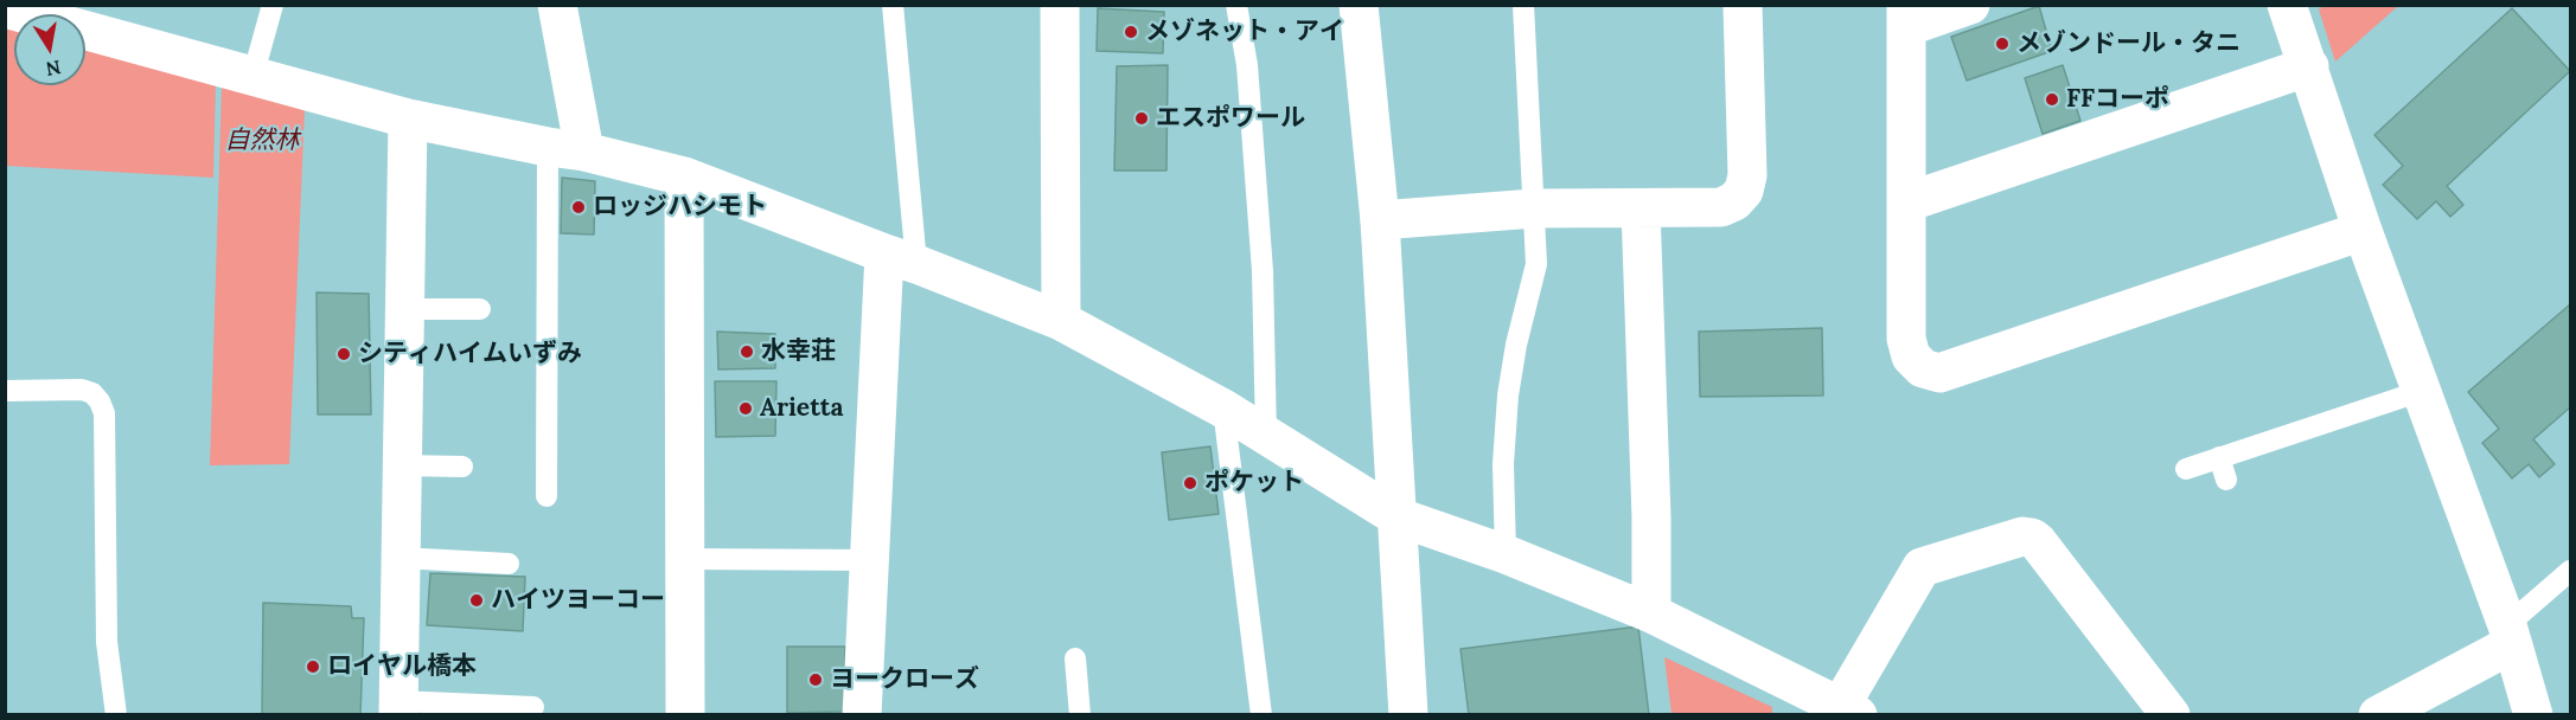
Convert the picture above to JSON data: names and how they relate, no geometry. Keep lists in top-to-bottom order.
{
  "parks": ["自然林"],
  "places": [
    "メゾネット・アイ",
    "メゾンドール・タニ",
    "FFコーポ",
    "エスポワール",
    "ロッジハシモト",
    "水幸荘",
    "シティハイムいずみ",
    "Arietta",
    "ポケット",
    "ハイツヨーコー",
    "ロイヤル橋本",
    "ヨークローズ"
  ],
  "north": "bottom"
}
